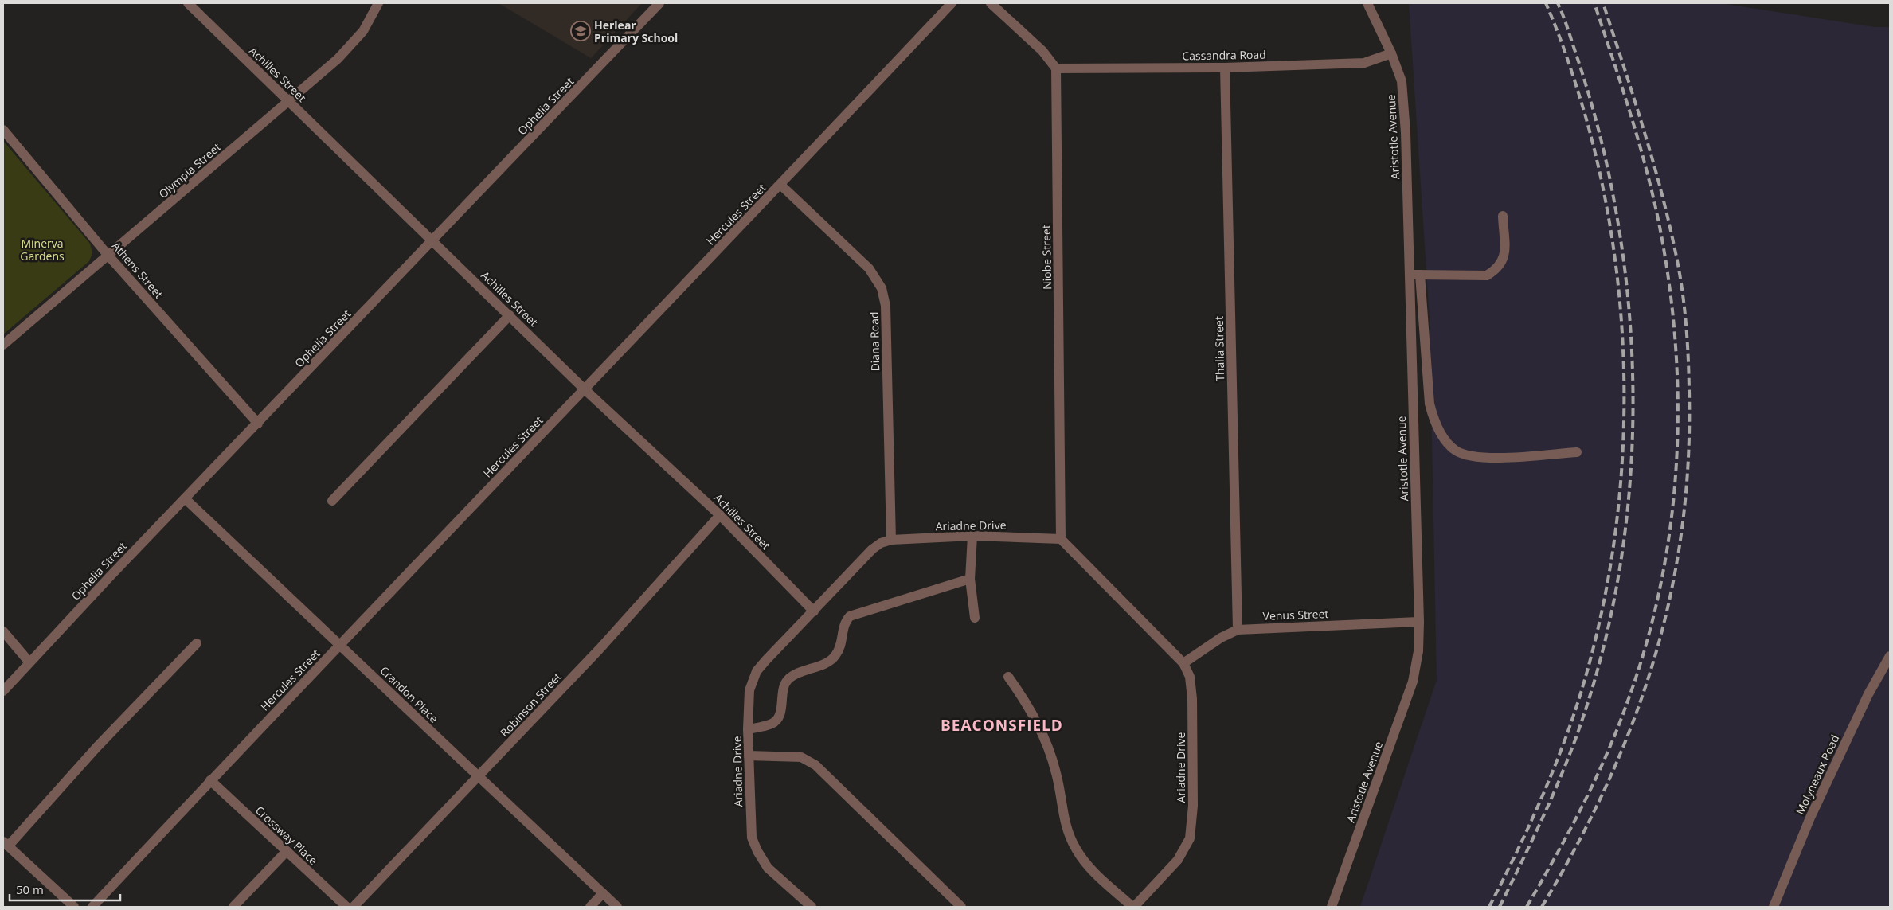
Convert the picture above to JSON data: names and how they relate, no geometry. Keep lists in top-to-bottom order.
{
  "streets": {
    "street": [
      "Cassandra Road",
      "Achilles Street",
      "Ophelia Street",
      "Aristotle Avenue",
      "Olympia Street",
      "Hercules Street",
      "Niobe Street",
      "Athens Street",
      "Diana Road",
      "Thalia Street",
      "Ariadne Drive",
      "Venus Street",
      "Crandon Place",
      "Robinson Street",
      "Molyneaux Road",
      "Crossway Place"
    ]
  },
  "crossings": [
    ["Cassandra Road", "Aristotle Avenue"],
    ["Cassandra Road", "Niobe Street"],
    ["Cassandra Road", "Thalia Street"],
    ["Achilles Street", "Ophelia Street"],
    ["Achilles Street", "Olympia Street"],
    ["Achilles Street", "Hercules Street"],
    ["Achilles Street", "Ariadne Drive"],
    ["Achilles Street", "Robinson Street"],
    ["Ophelia Street", "Athens Street"],
    ["Ophelia Street", "Crandon Place"],
    ["Aristotle Avenue", "Venus Street"],
    ["Olympia Street", "Athens Street"],
    ["Hercules Street", "Diana Road"],
    ["Hercules Street", "Crandon Place"],
    ["Hercules Street", "Crossway Place"],
    ["Niobe Street", "Ariadne Drive"],
    ["Diana Road", "Ariadne Drive"],
    ["Thalia Street", "Venus Street"],
    ["Ariadne Drive", "Venus Street"],
    ["Crandon Place", "Robinson Street"]
  ],
  "districts": ["BEACONSFIELD"],
  "parks": ["Minerva Gardens"],
  "places": {
    "school or university": ["Herlear Primary School"]
  },
  "scale_bar": "50 m"
}
